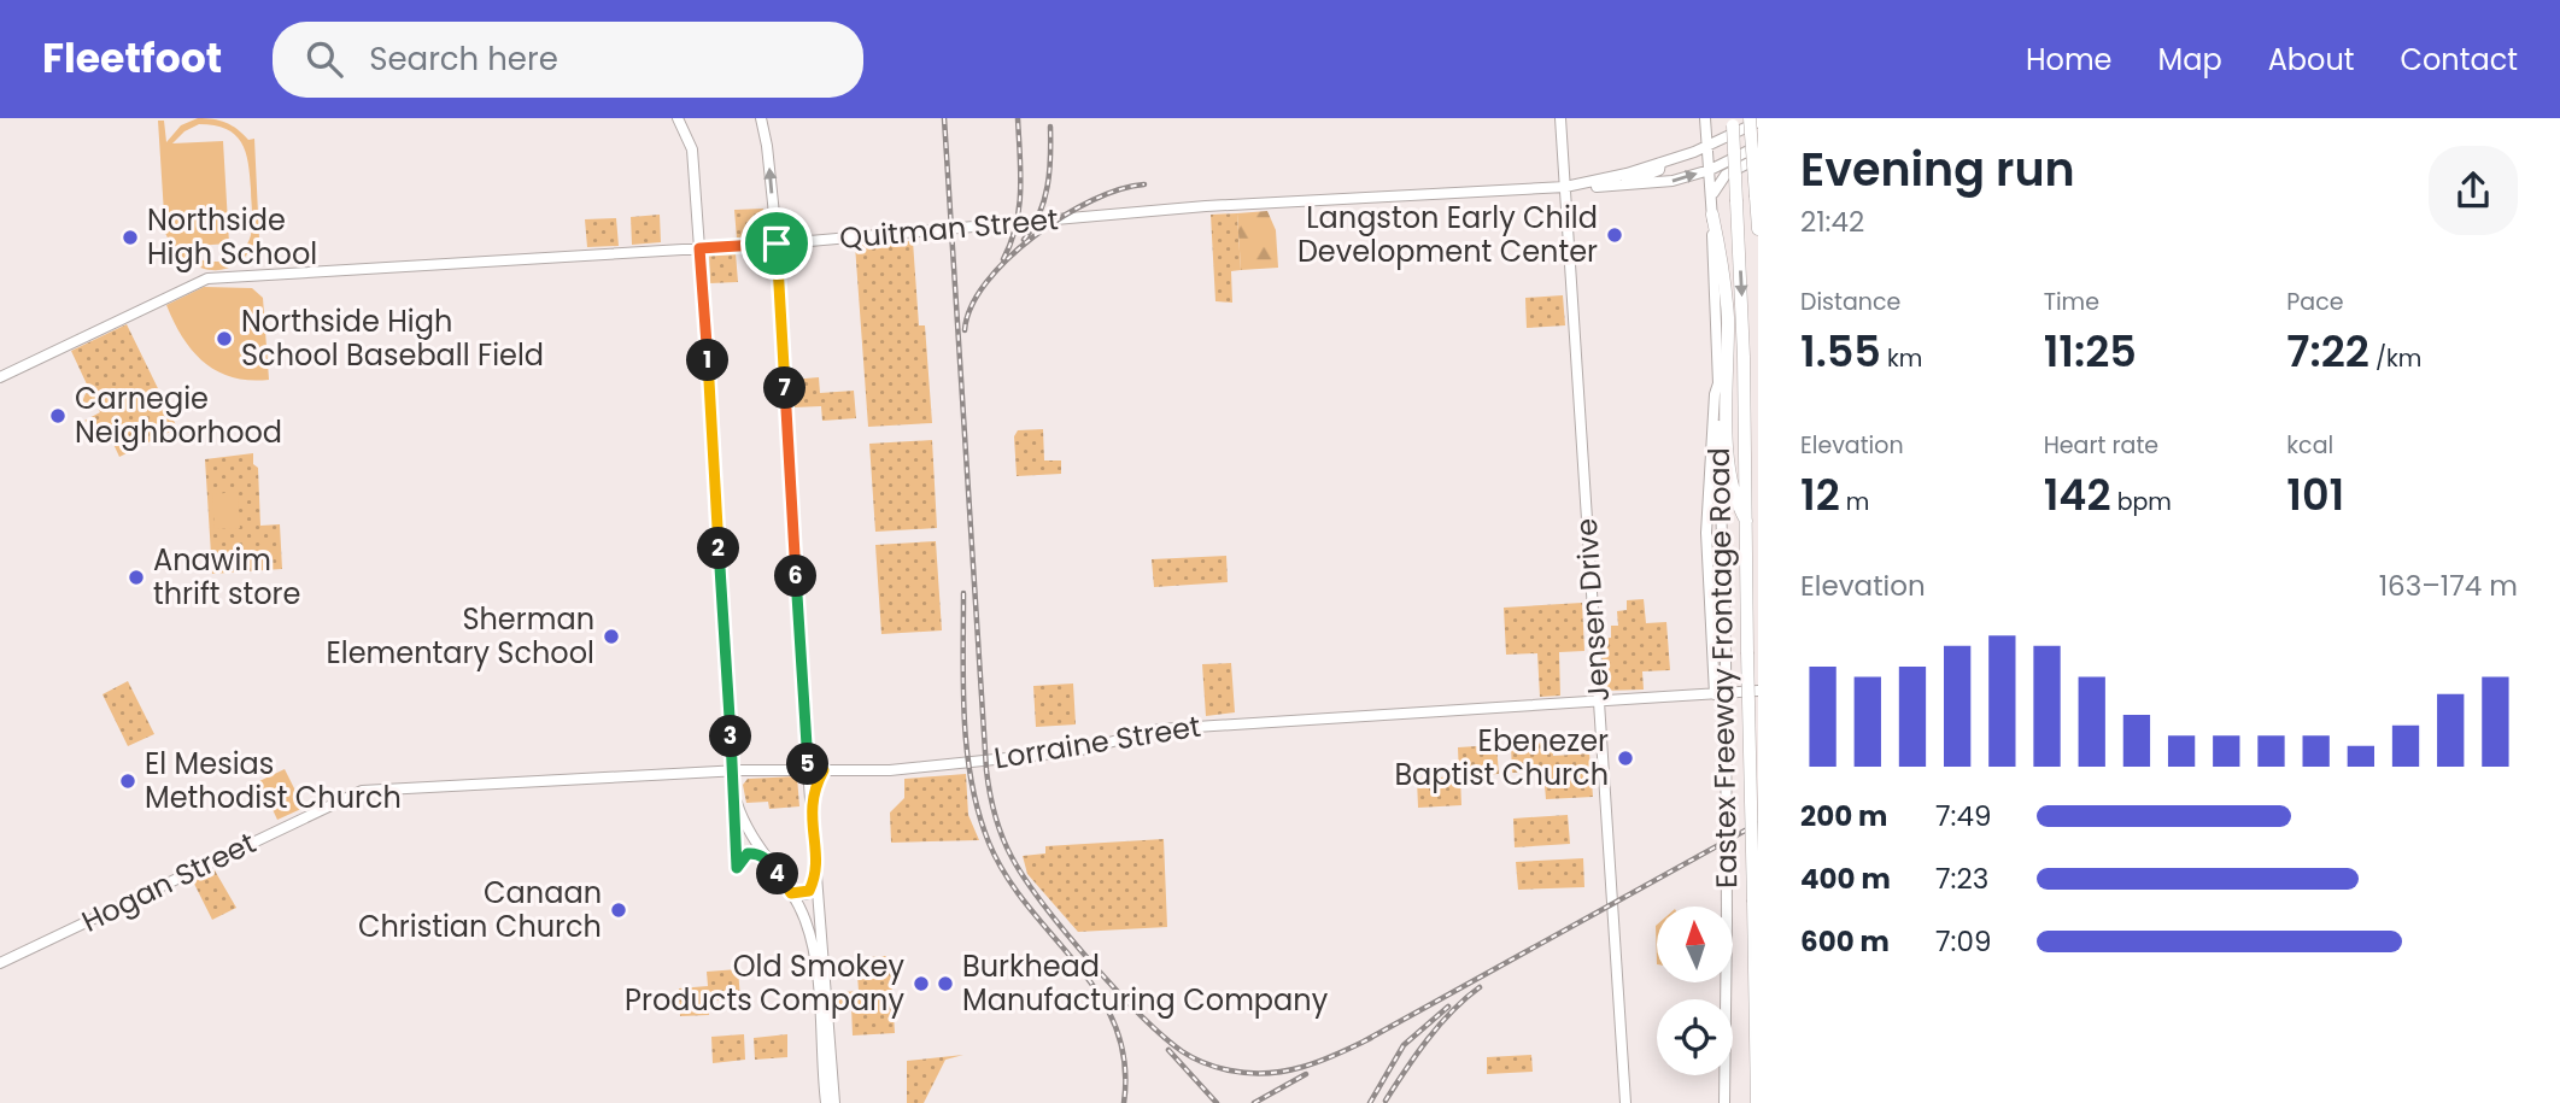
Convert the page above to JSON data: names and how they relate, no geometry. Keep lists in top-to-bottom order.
{
  "streets": {
    "main road": [
      "Quitman Street",
      "Jensen Drive",
      "Eastex Freeway Frontage Road",
      "Lorraine Street",
      "Hogan Street"
    ]
  },
  "crossings": [
    ["Quitman Street", "Jensen Drive"],
    ["Jensen Drive", "Lorraine Street"],
    ["Lorraine Street", "Hogan Street"]
  ],
  "places": [
    "Langston Early Child Development Center",
    "Northside High School",
    "Northside High School Baseball Field",
    "Carnegie Neighborhood",
    "Anawim thrift store",
    "Sherman Elementary School",
    "Ebenezer Baptist Church",
    "El Mesias Methodist Church",
    "Canaan Christian Church",
    "Old Smokey Products Company",
    "Burkhead Manufacturing Company"
  ],
  "north": "top",
  "page": {
    "header": "Fleetfoot",
    "search": "Search here",
    "nav": [
      "Home",
      "Map",
      "About",
      "Contact"
    ],
    "heading": ["Evening run", "21:42"],
    "stats": [
      ["Distance", "1.55 km"],
      ["Time", "11:25"],
      ["Pace", "7:22 /km"],
      ["Elevation", "12 m"],
      ["Heart rate", "142 bpm"],
      ["kcal", "101"]
    ],
    "pins": [
      "1",
      "7",
      "2",
      "6",
      "3",
      "5",
      "4"
    ],
    "chart": ["Elevation", "163–174 m"],
    "list": [
      {
        "name": "200 m",
        "note": "7:49"
      },
      {
        "name": "400 m",
        "note": "7:23"
      },
      {
        "name": "600 m",
        "note": "7:09"
      }
    ]
  }
}
